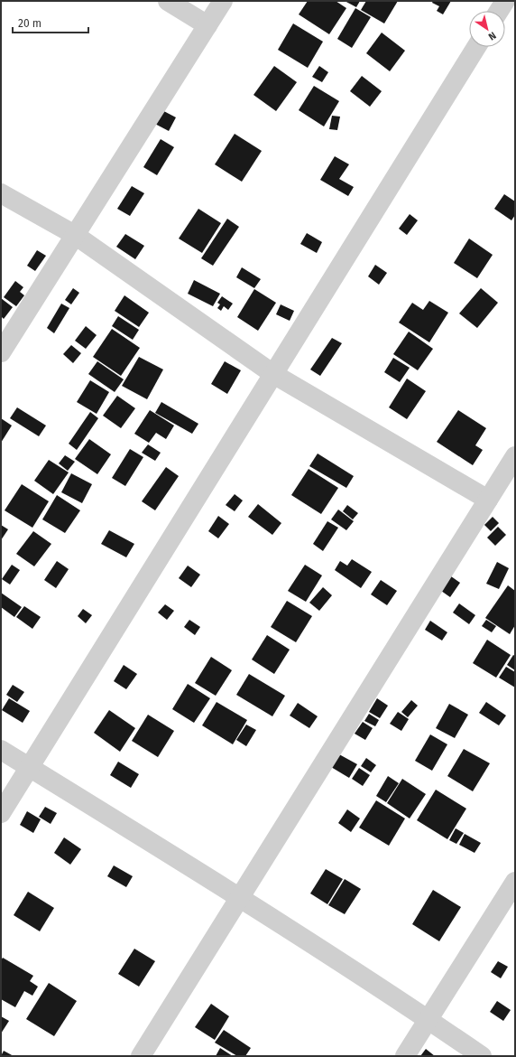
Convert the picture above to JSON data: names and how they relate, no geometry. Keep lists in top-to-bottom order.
{
  "scale_bar": "20 m",
  "north": "bottom right"
}
